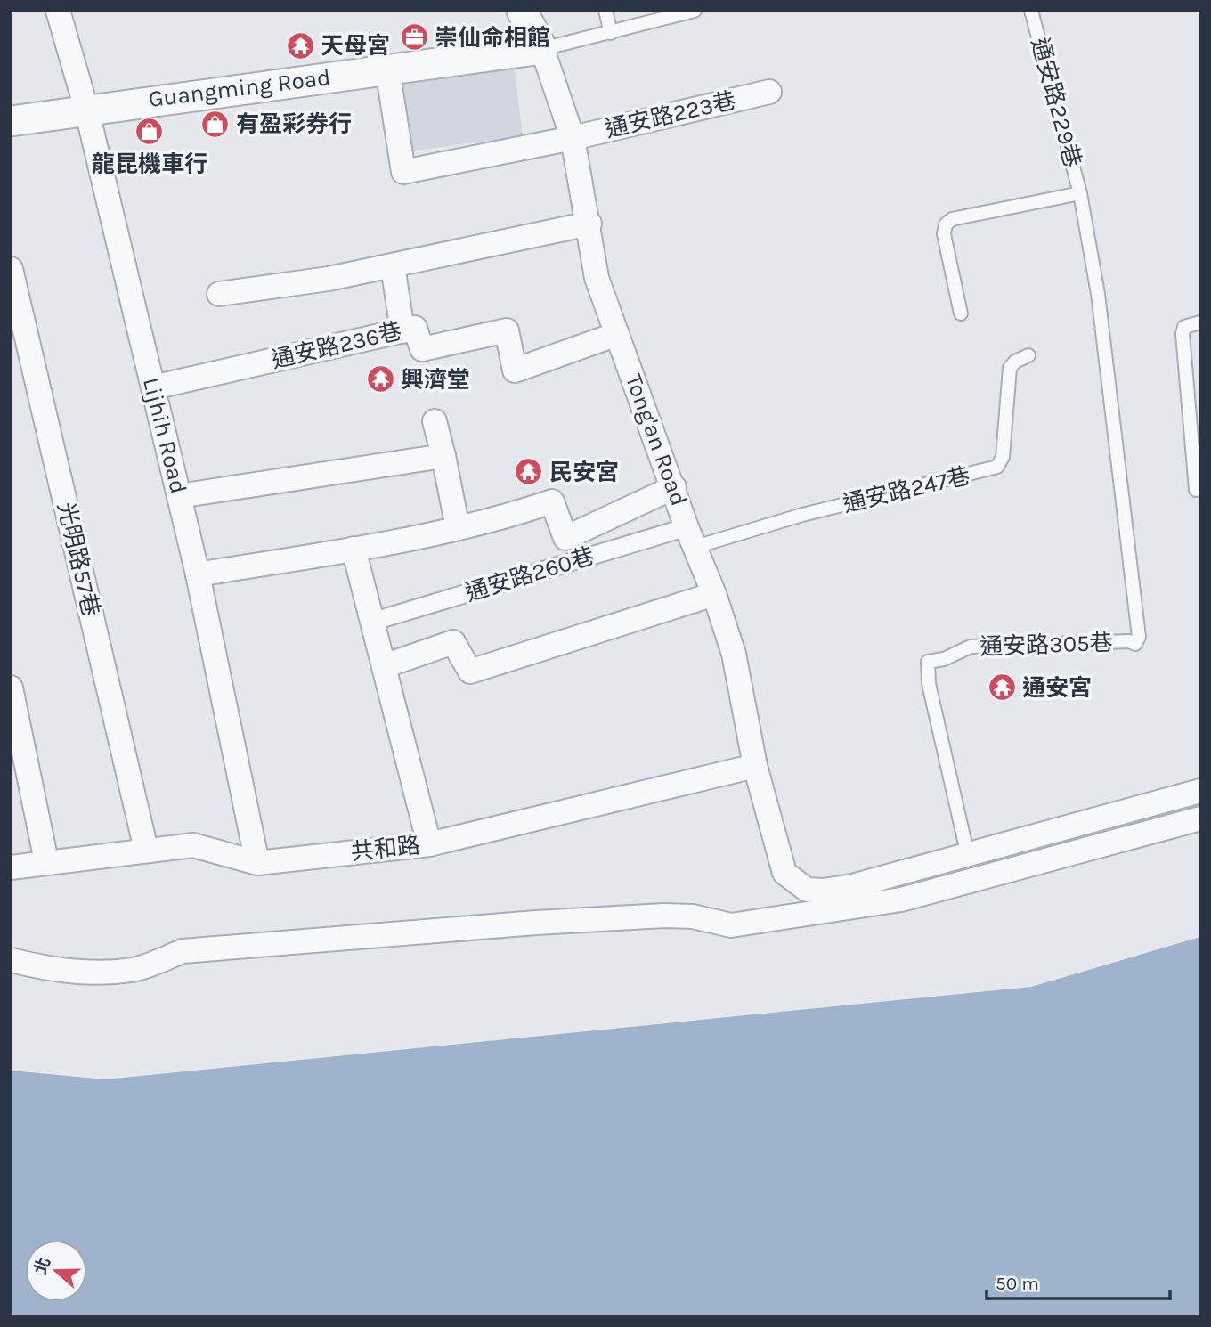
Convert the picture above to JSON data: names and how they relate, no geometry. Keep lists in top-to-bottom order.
{
  "streets": {
    "street": [
      "Guangming Road",
      "通安路223巷",
      "通安路236巷",
      "Lijhih Road",
      "Tong'an Road",
      "光明路57巷",
      "通安路260巷",
      "共和路"
    ],
    "lane": ["通安路229巷", "通安路247巷", "通安路305巷"]
  },
  "crossings": [
    ["Guangming Road", "通安路223巷"],
    ["Guangming Road", "Lijhih Road"],
    ["Guangming Road", "Tong'an Road"],
    ["通安路229巷", "通安路305巷"],
    ["通安路223巷", "Tong'an Road"],
    ["通安路236巷", "Lijhih Road"],
    ["通安路236巷", "Tong'an Road"],
    ["Lijhih Road", "共和路"],
    ["Tong'an Road", "通安路247巷"],
    ["Tong'an Road", "通安路260巷"],
    ["Tong'an Road", "通安路305巷"],
    ["Tong'an Road", "共和路"],
    ["通安路247巷", "通安路260巷"],
    ["光明路57巷", "共和路"]
  ],
  "places": {
    "office": ["崇仙命相館"],
    "temple": [
      "天母宮",
      "興濟堂",
      "民安宮",
      "通安宮"
    ],
    "shop": ["有盈彩券行", "龍昆機車行"]
  },
  "scale_bar": "50 m",
  "north": "left"
}
